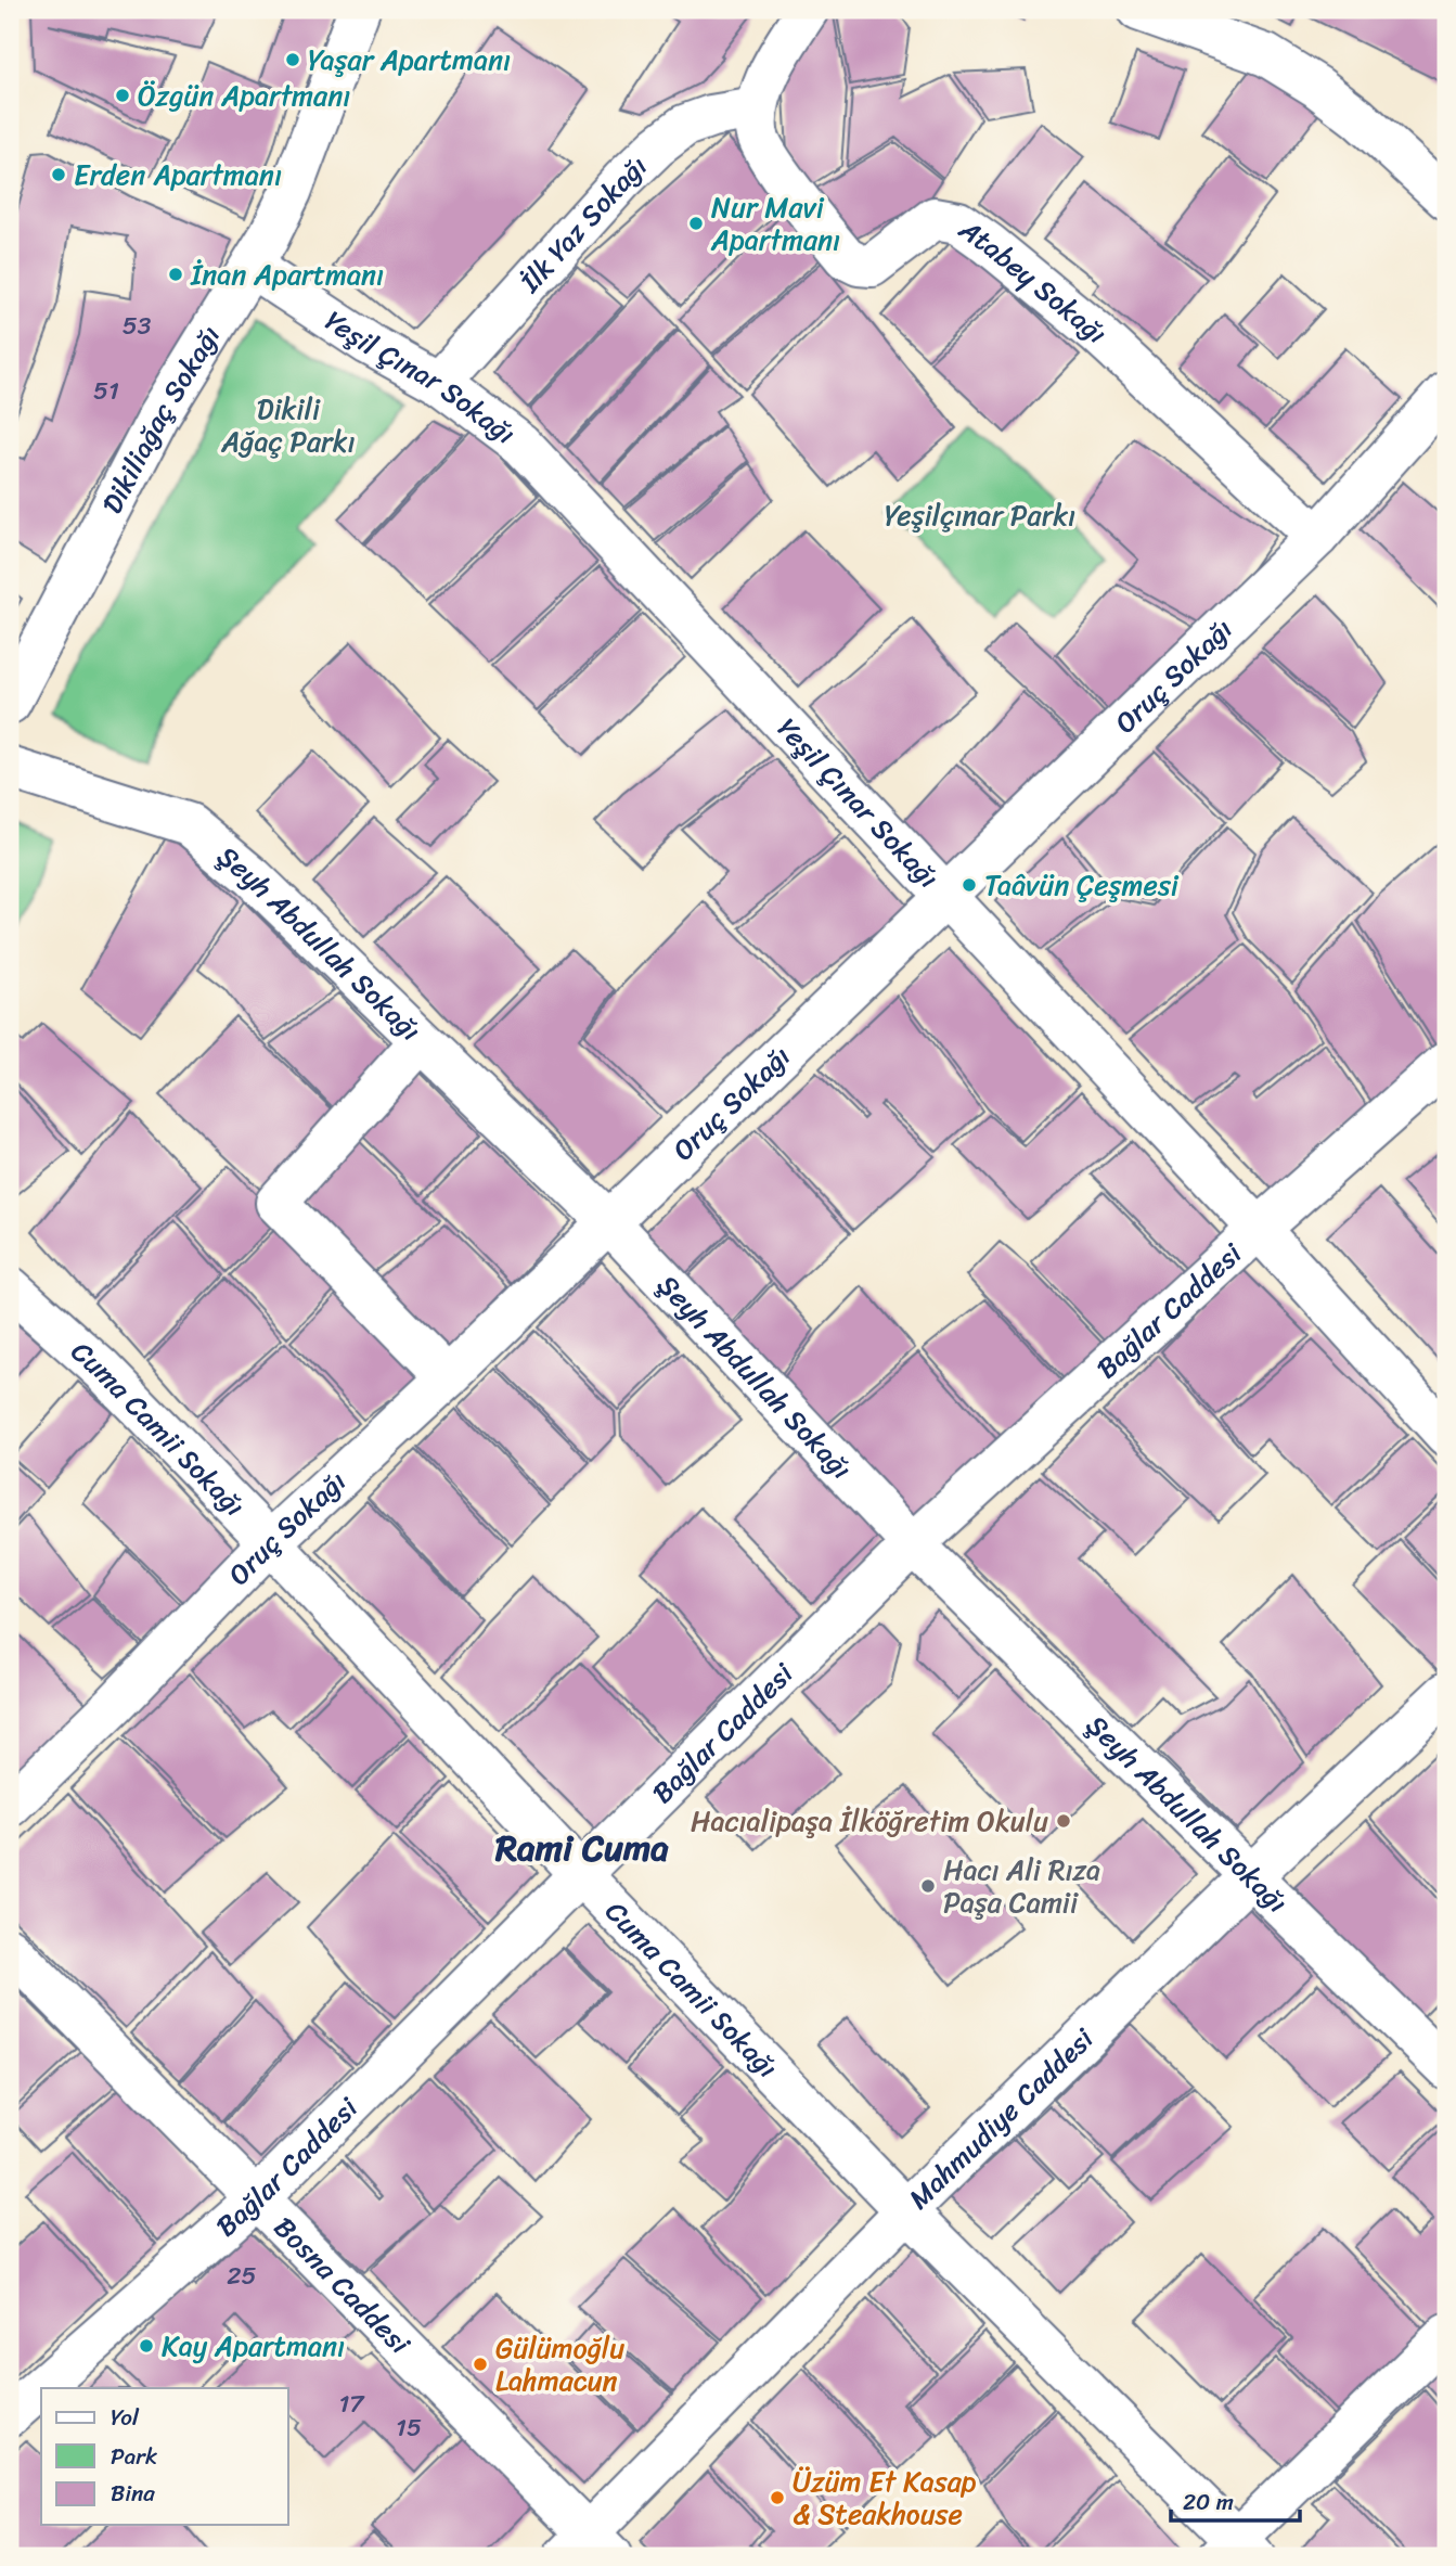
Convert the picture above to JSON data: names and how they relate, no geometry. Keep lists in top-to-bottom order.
{
  "streets": {
    "street": [
      "İlk Yaz Sokağı",
      "Atabey Sokağı",
      "Yeşil Çınar Sokağı",
      "Dikiliağaç Sokağı",
      "Oruç Sokağı",
      "Şeyh Abdullah Sokağı",
      "Bağlar Caddesi",
      "Cuma Camii Sokağı",
      "Mahmudiye Caddesi",
      "Bosna Caddesi"
    ]
  },
  "crossings": [
    ["İlk Yaz Sokağı", "Atabey Sokağı"],
    ["İlk Yaz Sokağı", "Yeşil Çınar Sokağı"],
    ["Atabey Sokağı", "Oruç Sokağı"],
    ["Yeşil Çınar Sokağı", "Dikiliağaç Sokağı"],
    ["Yeşil Çınar Sokağı", "Oruç Sokağı"],
    ["Yeşil Çınar Sokağı", "Bağlar Caddesi"],
    ["Oruç Sokağı", "Şeyh Abdullah Sokağı"],
    ["Oruç Sokağı", "Cuma Camii Sokağı"],
    ["Şeyh Abdullah Sokağı", "Bağlar Caddesi"],
    ["Şeyh Abdullah Sokağı", "Mahmudiye Caddesi"],
    ["Bağlar Caddesi", "Cuma Camii Sokağı"],
    ["Bağlar Caddesi", "Bosna Caddesi"],
    ["Cuma Camii Sokağı", "Mahmudiye Caddesi"],
    ["Mahmudiye Caddesi", "Bosna Caddesi"]
  ],
  "districts": ["Rami Cuma"],
  "parks": ["Dikili Ağaç Parkı", "Yeşilçınar Parkı"],
  "places": [
    "Yaşar Apartmanı",
    "Özgün Apartmanı",
    "Erden Apartmanı",
    "Nur Mavi Apartmanı",
    "İnan Apartmanı",
    "Taâvün Çeşmesi",
    "Hacıalipaşa İlköğretim Okulu",
    "Hacı Ali Rıza Paşa Camii",
    "Kay Apartmanı",
    "Gülümoğlu Lahmacun",
    "Üzüm Et Kasap & Steakhouse"
  ],
  "house_numbers": [
    "53",
    "51",
    "25",
    "17",
    "15"
  ],
  "legend": ["Yol", "Park", "Bina"],
  "scale_bar": "20 m"
}
